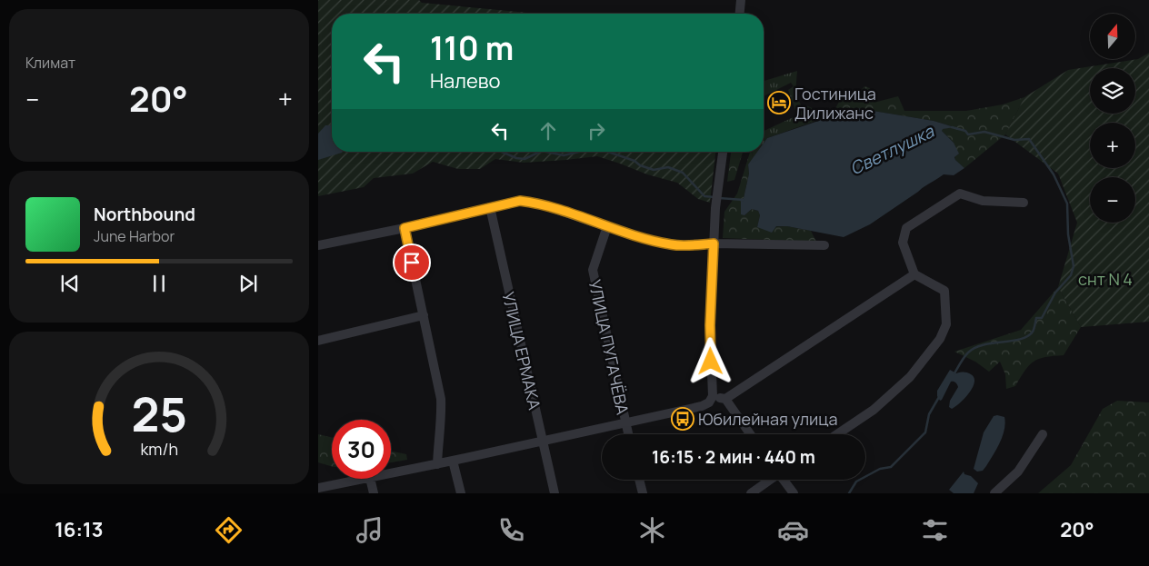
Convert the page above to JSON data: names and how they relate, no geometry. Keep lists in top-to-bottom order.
{
  "streets": {
    "street": ["УЛИЦА ПУГАЧЁВА", "УЛИЦА ЕРМАКА"]
  },
  "water": ["Светлушка"],
  "parks": ["снт N 4"],
  "places": {
    "hotel": ["Гостиница Дилижанс"],
    "bus stop": ["Юбилейная улица"]
  },
  "north": "top",
  "page": {
    "tile": "Климат",
    "map_buttons": ["+", "−"],
    "turn": ["110 m", "Налево"],
    "heat": ["−", "20°", "+"],
    "song": ["Northbound", "June Harbor"],
    "limit": "30",
    "trip": "16:15 · 2 мин · 440 m",
    "tabs": ["16:13", "20°"],
    "gauge": ["25", "km/h"]
  }
}
